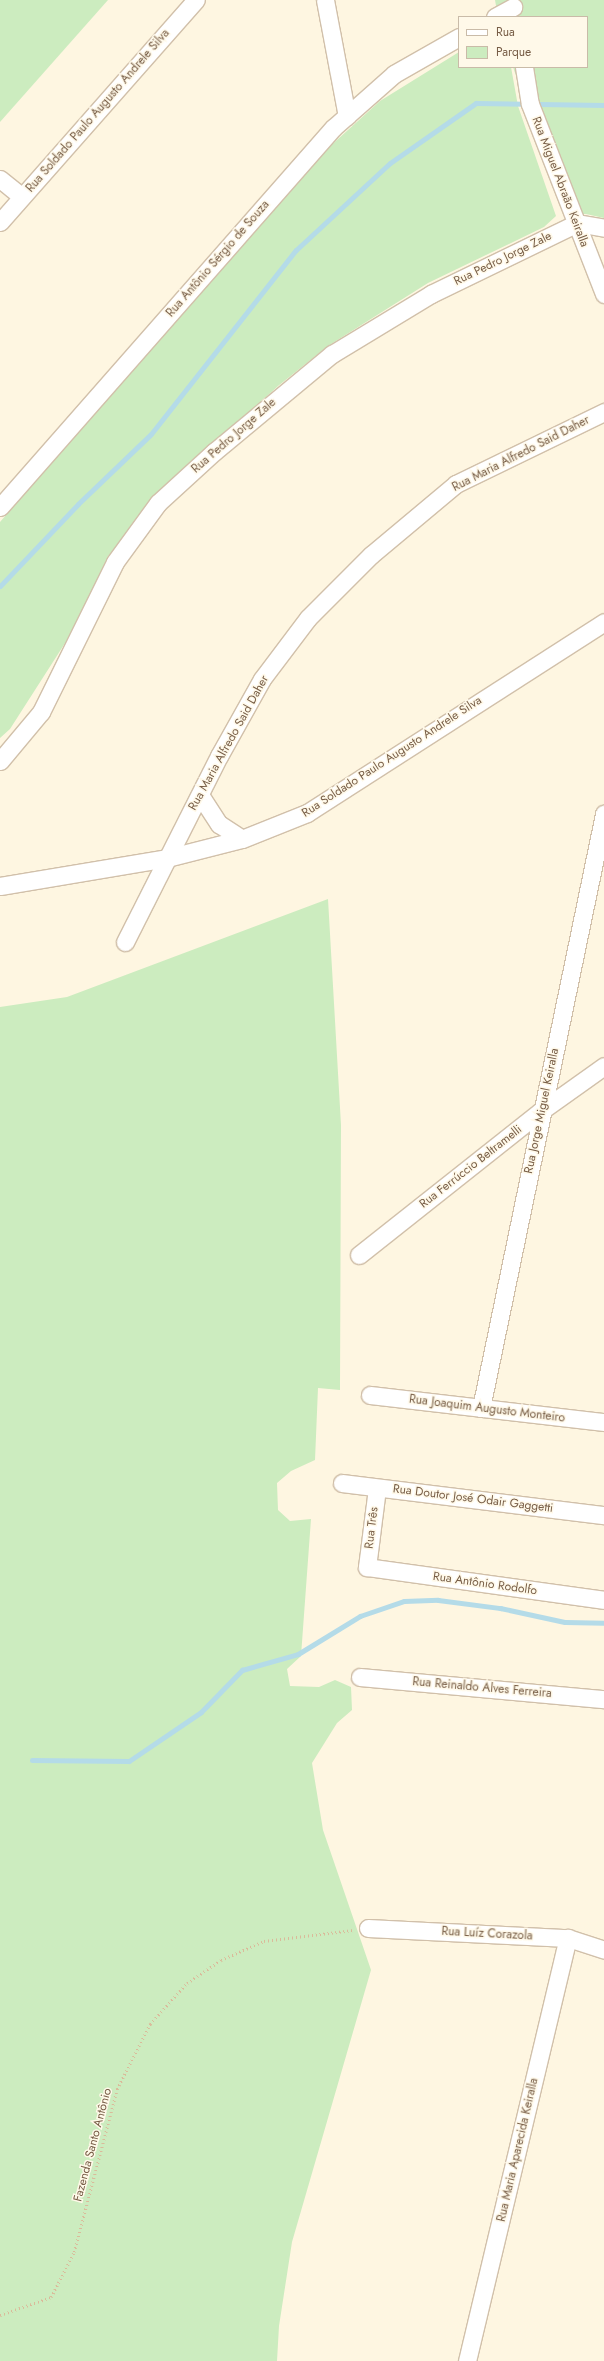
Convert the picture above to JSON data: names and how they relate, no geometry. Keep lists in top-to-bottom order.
{
  "streets": {
    "street": [
      "Rua Soldado Paulo Augusto Andrele Silva",
      "Rua Miguel Abraão Keiralla",
      "Rua Antônio Sérgio de Souza",
      "Rua Pedro Jorge Zale",
      "Rua Maria Alfredo Said Daher",
      "Rua Jorge Miguel Keiralla",
      "Rua Ferrúccio Beltramelli",
      "Rua Joaquim Augusto Monteiro",
      "Rua Doutor José Odair Gaggetti",
      "Rua Três",
      "Rua Antônio Rodolfo",
      "Rua Reinaldo Alves Ferreira",
      "Rua Luíz Corazola",
      "Rua Maria Aparecida Keiralla"
    ],
    "path": ["Fazenda Santo Antônio"]
  },
  "crossings": [
    ["Rua Soldado Paulo Augusto Andrele Silva", "Rua Maria Alfredo Said Daher"],
    ["Rua Miguel Abraão Keiralla", "Rua Pedro Jorge Zale"],
    ["Rua Jorge Miguel Keiralla", "Rua Ferrúccio Beltramelli"],
    ["Rua Jorge Miguel Keiralla", "Rua Joaquim Augusto Monteiro"],
    ["Rua Doutor José Odair Gaggetti", "Rua Três"],
    ["Rua Três", "Rua Antônio Rodolfo"],
    ["Rua Luíz Corazola", "Fazenda Santo Antônio"],
    ["Rua Luíz Corazola", "Rua Maria Aparecida Keiralla"]
  ],
  "legend": ["Rua", "Parque"]
}
